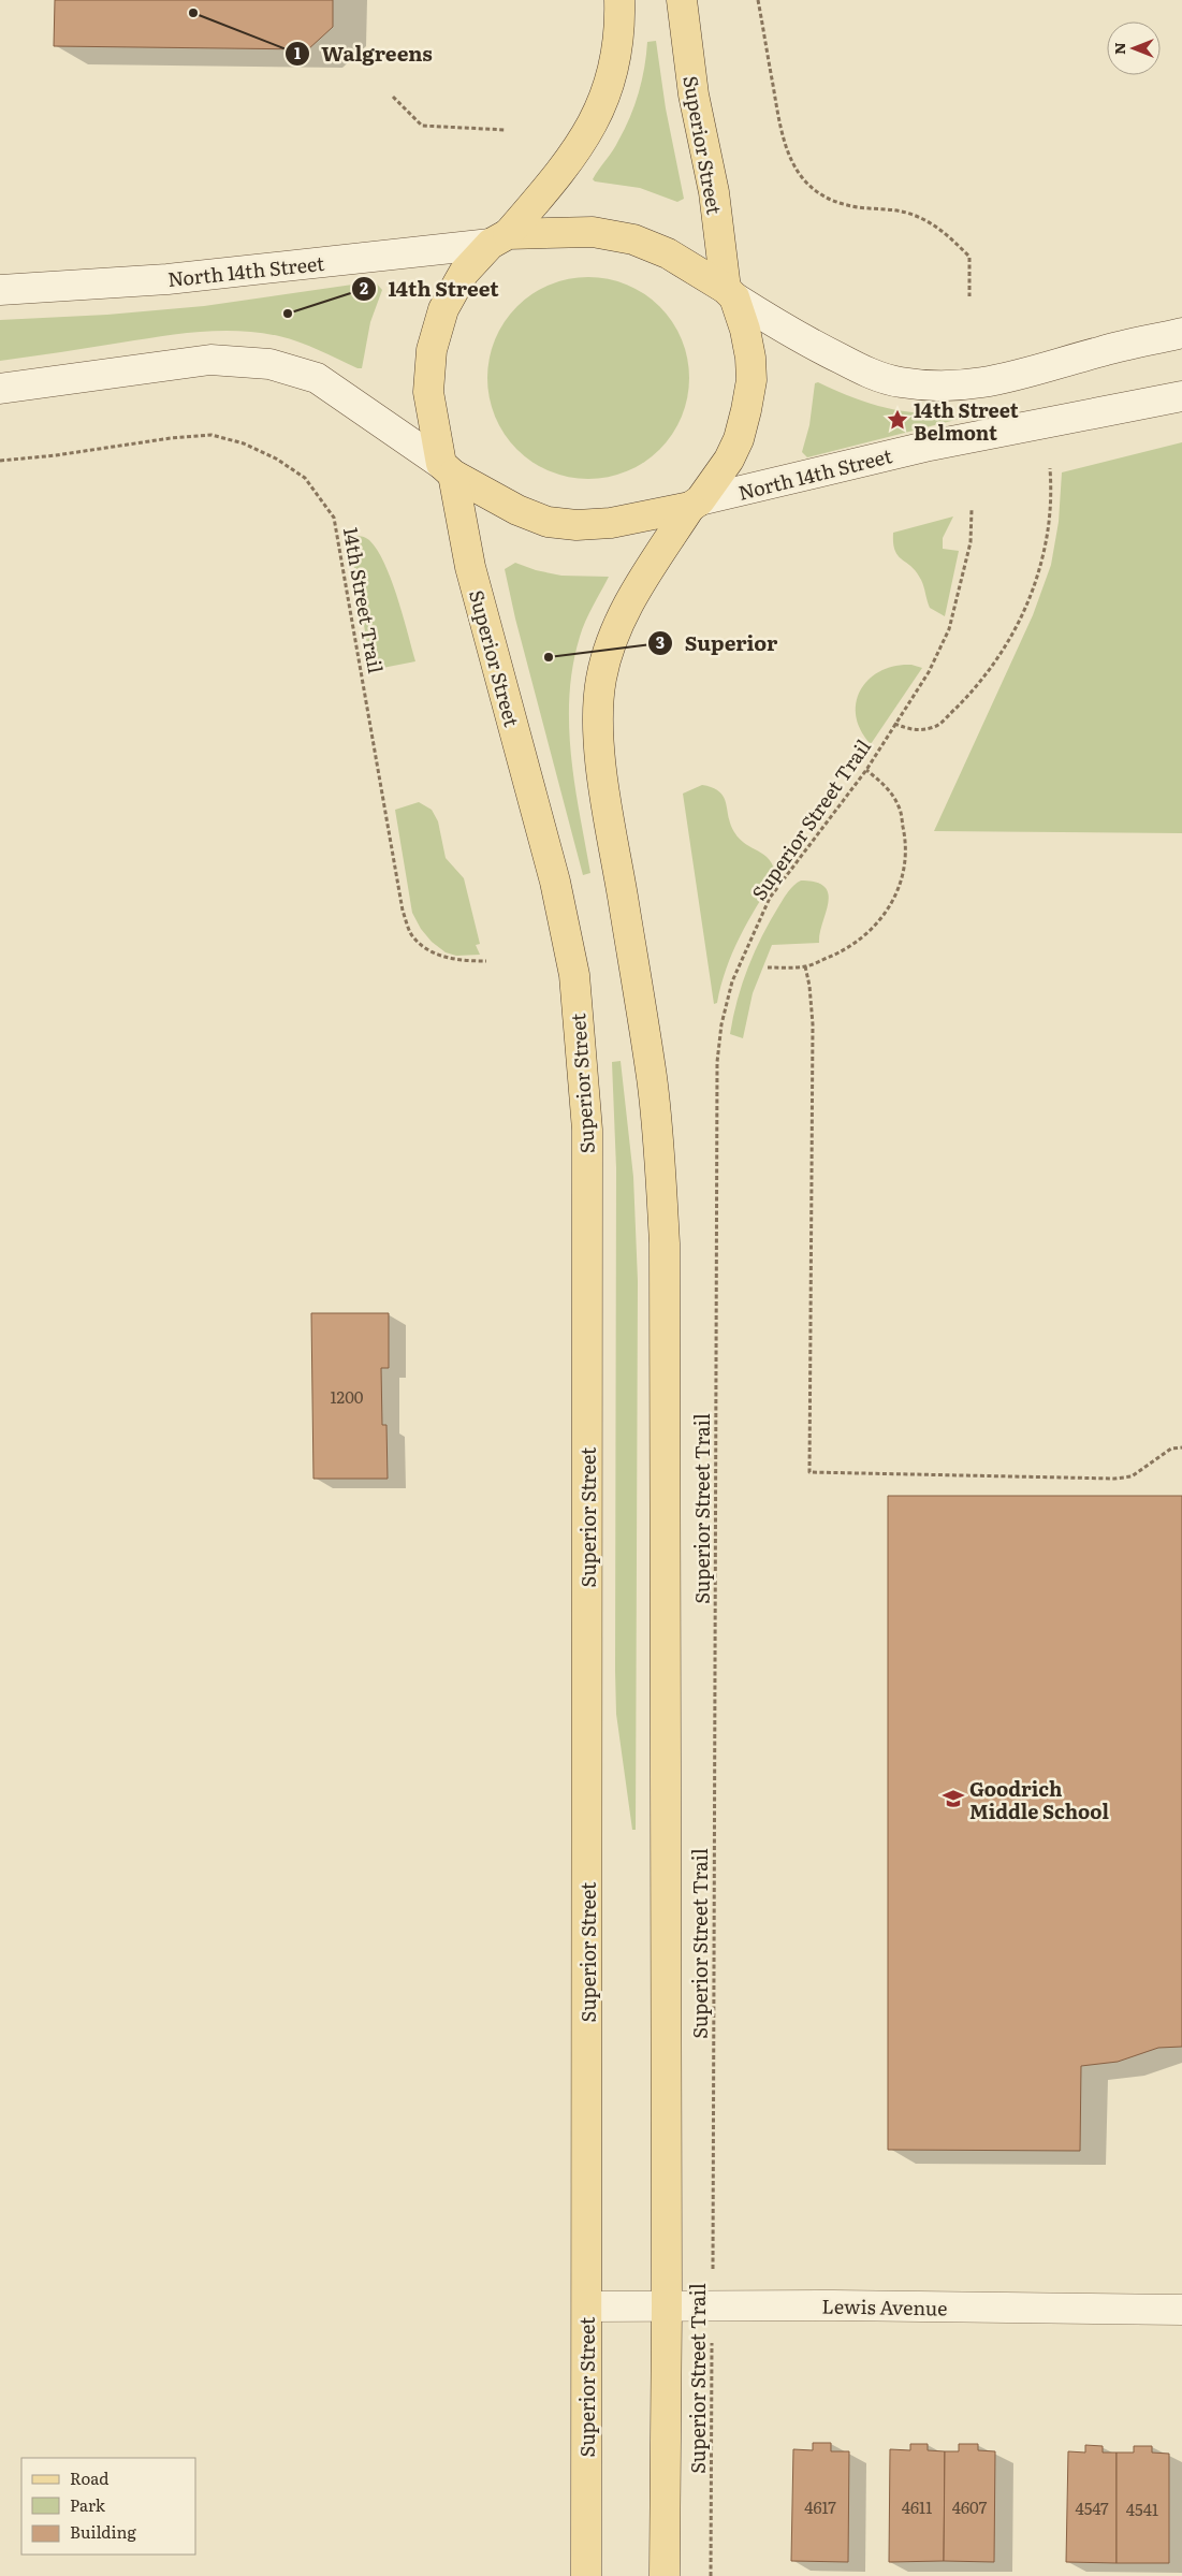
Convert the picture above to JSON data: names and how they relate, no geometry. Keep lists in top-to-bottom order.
{
  "streets": {
    "main road": ["Superior Street", "North 14th Street", "Lewis Avenue"],
    "path": ["14th Street Trail", "Superior Street Trail"]
  },
  "crossings": [
    ["Superior Street", "North 14th Street"],
    ["Superior Street", "Lewis Avenue"],
    ["Superior Street Trail", "Lewis Avenue"]
  ],
  "places": {
    "other": ["Walgreens", "14th Street", "Superior"],
    "place": ["14th Street Belmont"],
    "school or university": ["Goodrich Middle School"]
  },
  "house_numbers": [
    "1200",
    "4617",
    "4611",
    "4607",
    "4547",
    "4541"
  ],
  "legend": ["Road", "Park", "Building"],
  "north": "left"
}
